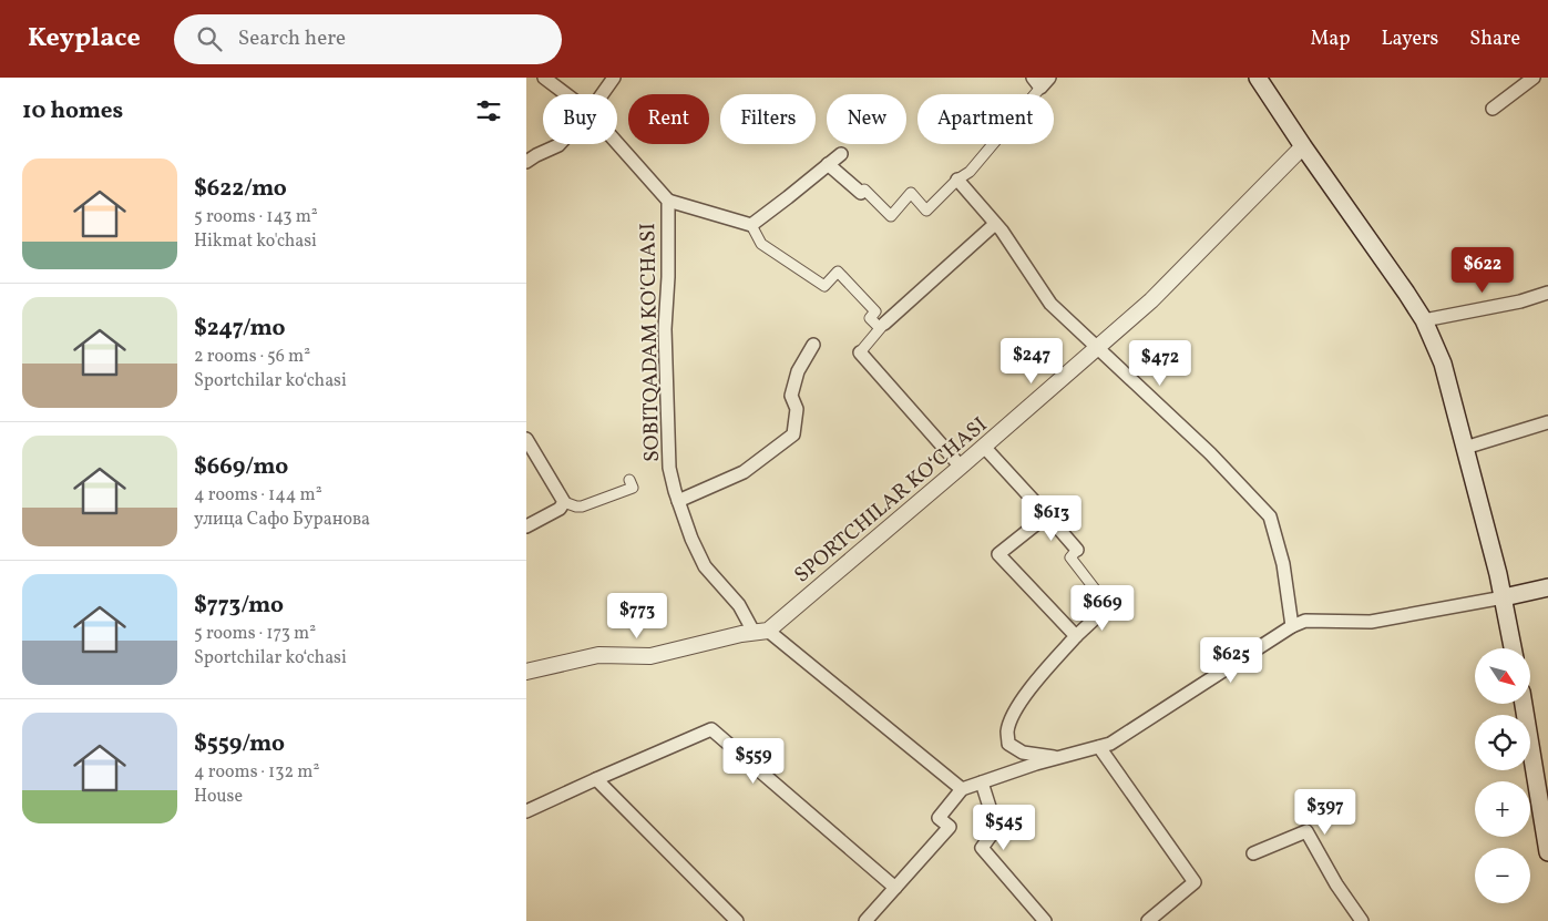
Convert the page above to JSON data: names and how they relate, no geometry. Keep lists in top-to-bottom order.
{
  "streets": {
    "street": ["SOBITQADAM KO'CHASI", "SPORTCHILAR KO‘CHASI"]
  },
  "crossings": [
    ["SOBITQADAM KO'CHASI", "SPORTCHILAR KO‘CHASI"]
  ],
  "north": "bottom right",
  "page": {
    "header": "Keyplace",
    "search": "Search here",
    "nav": ["Map", "Layers", "Share"],
    "heading": "10 homes",
    "chip": [
      "Buy",
      "Rent",
      "Filters",
      "New",
      "Apartment"
    ],
    "list": [
      {
        "name": "$622/mo",
        "note": "5 rooms · 143 m² · Hikmat ko'chasi"
      },
      {
        "name": "$247/mo",
        "note": "2 rooms · 56 m² · Sportchilar ko‘chasi"
      },
      {
        "name": "$669/mo",
        "note": "4 rooms · 144 m² · улица Сафо Буранова"
      },
      {
        "name": "$773/mo",
        "note": "5 rooms · 173 m² · Sportchilar ko‘chasi"
      },
      {
        "name": "$559/mo",
        "note": "4 rooms · 132 m² · House"
      }
    ],
    "price": [
      "$622",
      "$247",
      "$472",
      "$613",
      "$669",
      "$773",
      "$625",
      "$559",
      "$397",
      "$545"
    ],
    "map_buttons": ["+", "−"]
  }
}
